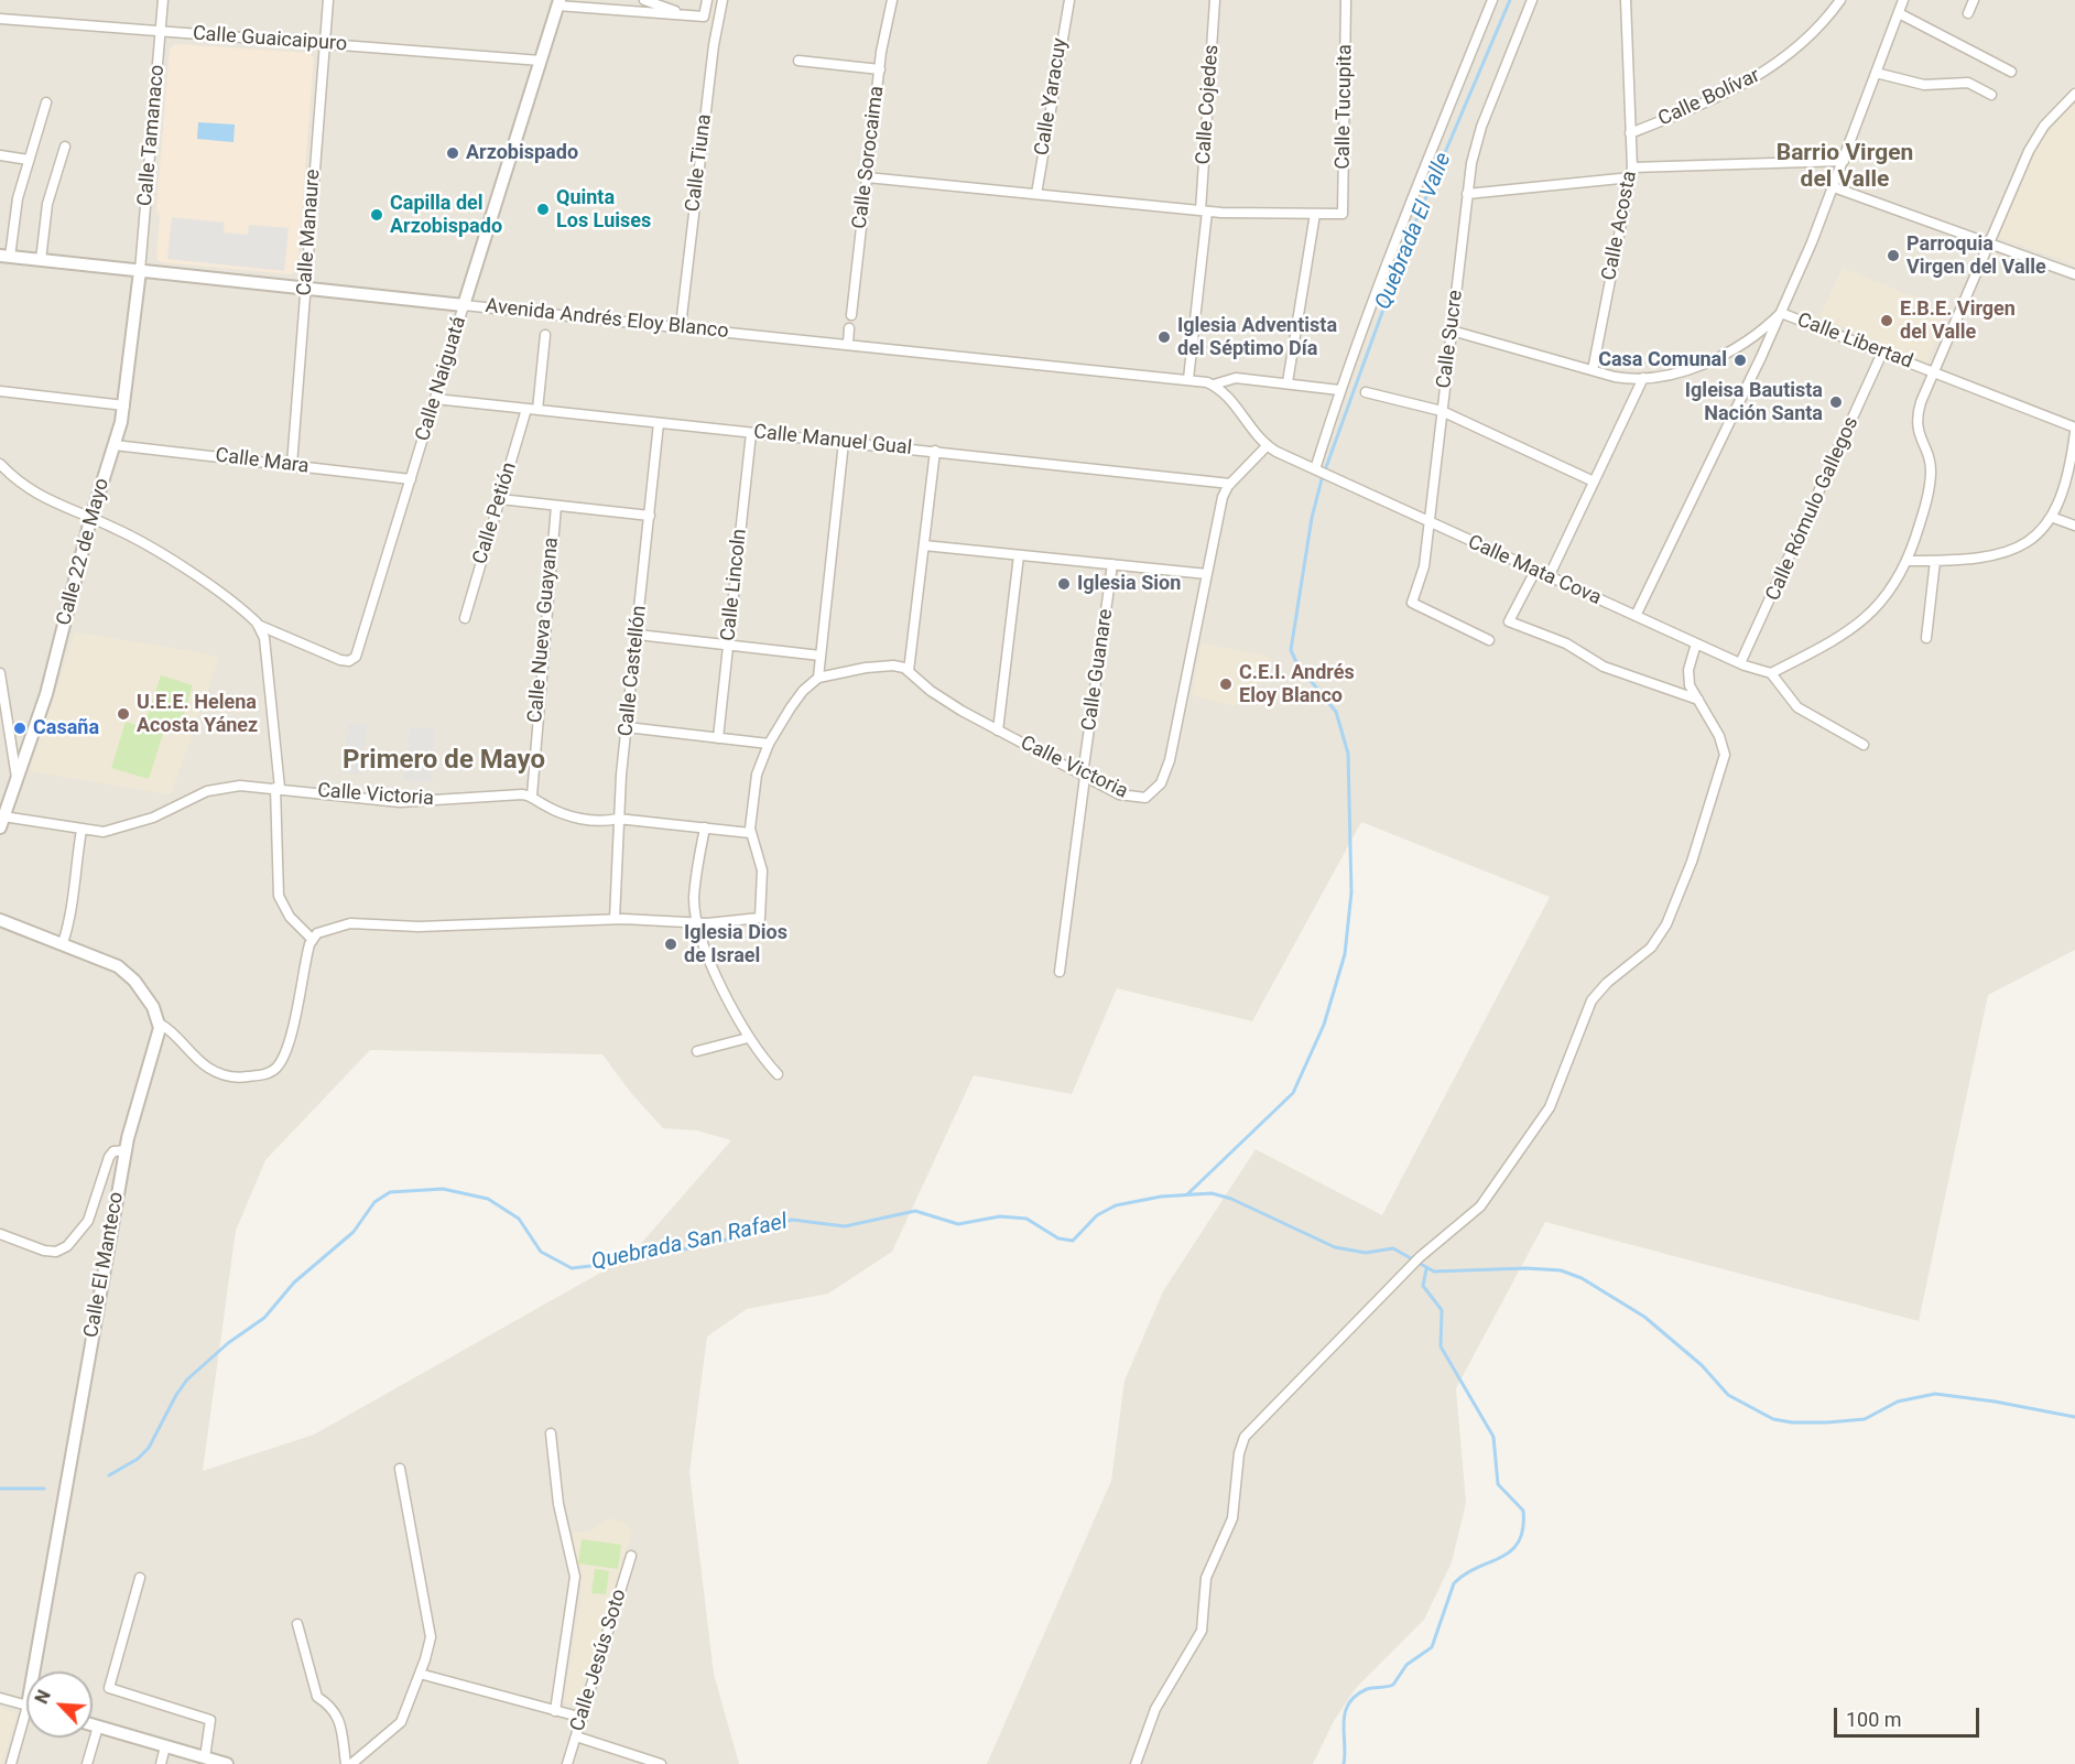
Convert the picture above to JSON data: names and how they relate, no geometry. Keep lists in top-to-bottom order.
{
  "streets": {
    "street": [
      "Calle Guaicaipuro",
      "Calle Yaracuy",
      "Calle Bolívar",
      "Calle Cojedes",
      "Calle Tucupita",
      "Calle Tamanaco",
      "Calle Sorocaima",
      "Calle Tiuna",
      "Calle Acosta",
      "Calle Manaure",
      "Avenida Andrés Eloy Blanco",
      "Calle Sucre",
      "Calle Libertad",
      "Calle Naiguatá",
      "Calle Manuel Gual",
      "Calle Mara",
      "Calle Rómulo Gallegos",
      "Calle Petión",
      "Calle 22 de Mayo",
      "Calle Mata Cova",
      "Calle Lincoln",
      "Calle Nueva Guayana",
      "Calle Guanare",
      "Calle Castellón",
      "Calle Victoria",
      "Calle El Manteco",
      "Calle Jesús Soto"
    ]
  },
  "crossings": [
    ["Calle Guaicaipuro", "Calle Tamanaco"],
    ["Calle Guaicaipuro", "Calle Manaure"],
    ["Calle Guaicaipuro", "Calle Naiguatá"],
    ["Calle Bolívar", "Calle Acosta"],
    ["Calle Cojedes", "Avenida Andrés Eloy Blanco"],
    ["Calle Tamanaco", "Avenida Andrés Eloy Blanco"],
    ["Calle Tamanaco", "Calle 22 de Mayo"],
    ["Calle Tiuna", "Avenida Andrés Eloy Blanco"],
    ["Calle Acosta", "Calle Libertad"],
    ["Calle Manaure", "Avenida Andrés Eloy Blanco"],
    ["Calle Manaure", "Calle Mara"],
    ["Avenida Andrés Eloy Blanco", "Calle Naiguatá"],
    ["Avenida Andrés Eloy Blanco", "Calle 22 de Mayo"],
    ["Avenida Andrés Eloy Blanco", "Calle Mata Cova"],
    ["Calle Sucre", "Calle Libertad"],
    ["Calle Sucre", "Calle Mata Cova"],
    ["Calle Libertad", "Calle Rómulo Gallegos"],
    ["Calle Naiguatá", "Calle Manuel Gual"],
    ["Calle Naiguatá", "Calle Mara"],
    ["Calle Manuel Gual", "Calle Petión"],
    ["Calle Manuel Gual", "Calle Lincoln"],
    ["Calle Manuel Gual", "Calle Castellón"],
    ["Calle Manuel Gual", "Calle Victoria"],
    ["Calle Mara", "Calle 22 de Mayo"],
    ["Calle Rómulo Gallegos", "Calle Mata Cova"],
    ["Calle 22 de Mayo", "Calle Victoria"],
    ["Calle Mata Cova", "Calle Victoria"],
    ["Calle Nueva Guayana", "Calle Victoria"],
    ["Calle Guanare", "Calle Victoria"],
    ["Calle Castellón", "Calle Victoria"]
  ],
  "districts": ["Barrio Virgen del Valle", "Primero de Mayo"],
  "water": ["Quebrada El Valle", "Quebrada San Rafael"],
  "places": [
    "Arzobispado",
    "Quinta Los Luises",
    "Capilla del Arzobispado",
    "Parroquia Virgen del Valle",
    "E.B.E. Virgen del Valle",
    "Iglesia Adventista del Séptimo Día",
    "Casa Comunal",
    "Igleisa Bautista Nación Santa",
    "Iglesia Sion",
    "C.E.I. Andrés Eloy Blanco",
    "U.E.E. Helena Acosta Yánez",
    "Casaña",
    "Iglesia Dios de Israel"
  ],
  "scale_bar": "100 m",
  "north": "top left"
}
